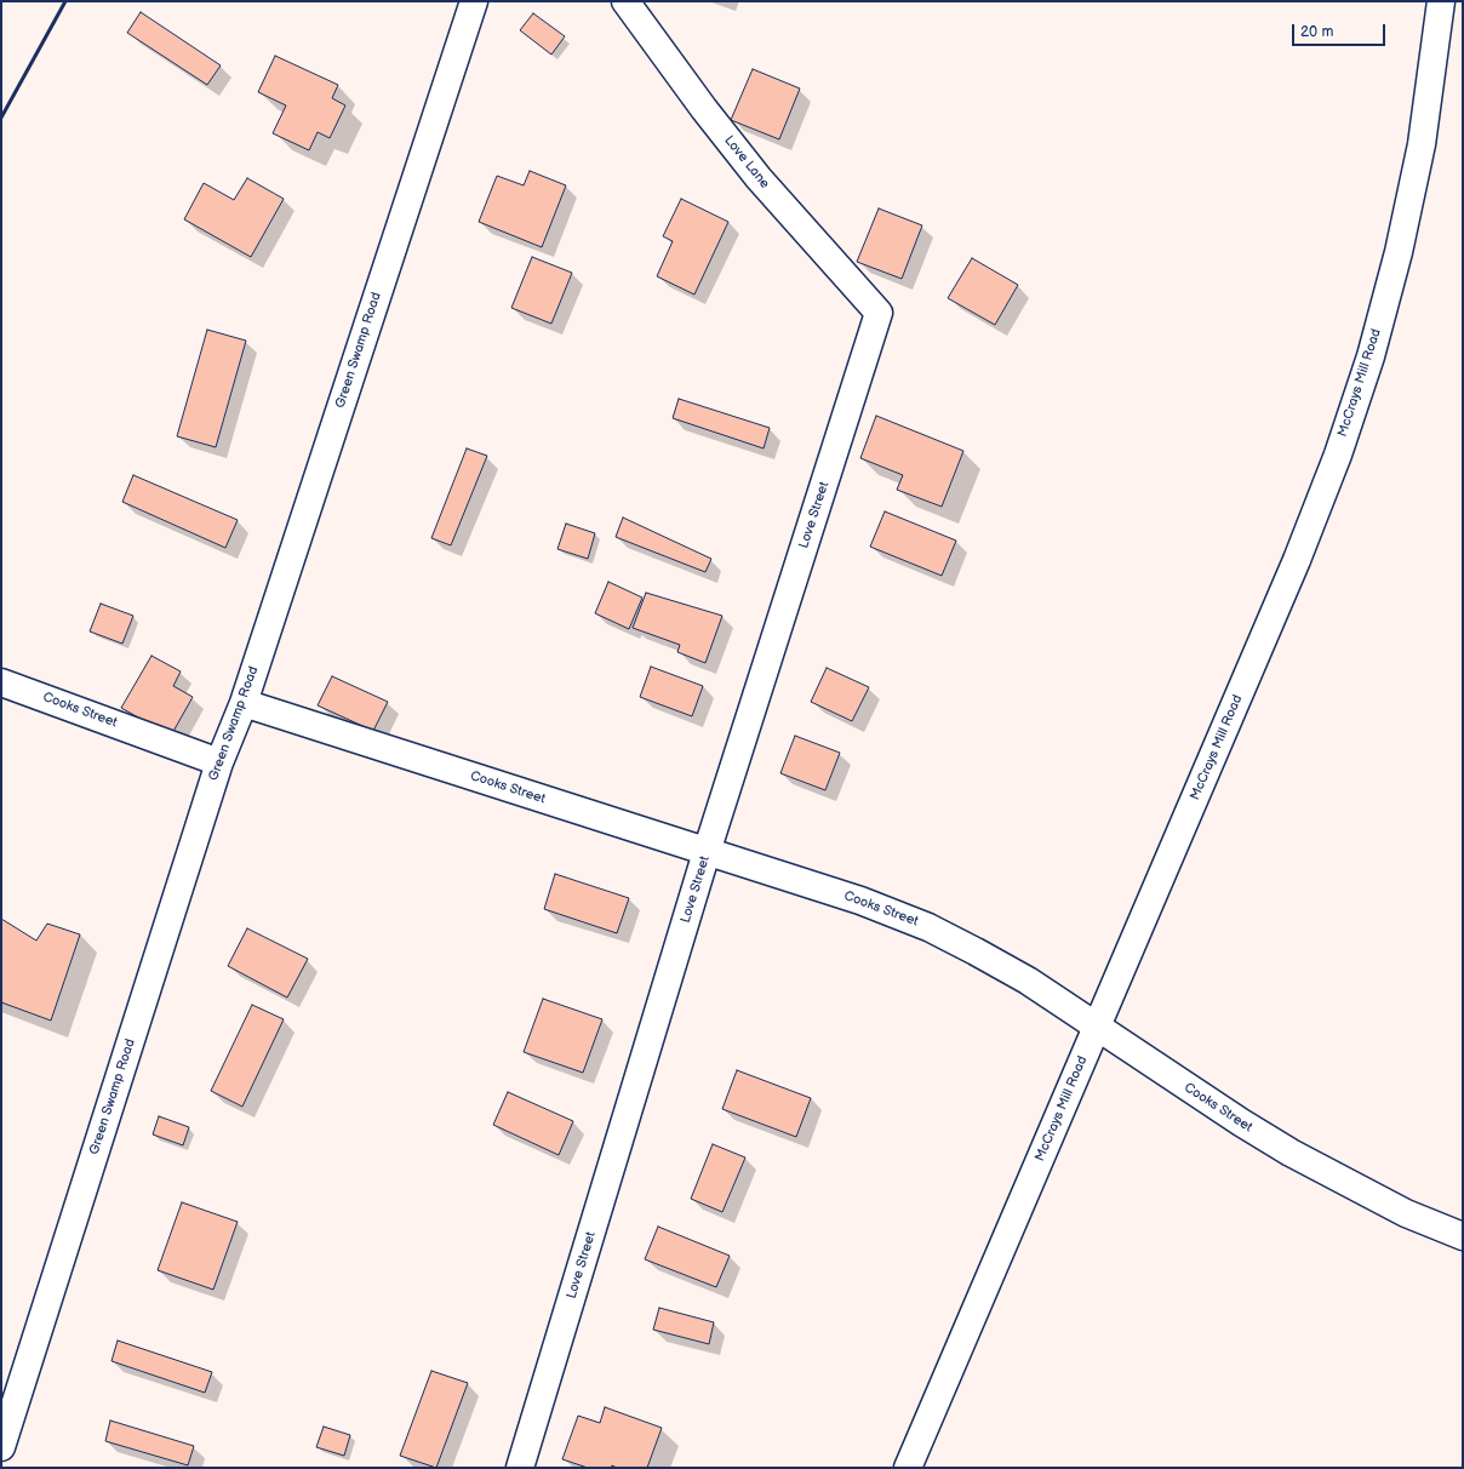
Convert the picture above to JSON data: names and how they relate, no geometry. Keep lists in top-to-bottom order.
{
  "streets": {
    "street": [
      "Love Lane",
      "Green Swamp Road",
      "McCrays Mill Road",
      "Love Street",
      "Cooks Street"
    ]
  },
  "crossings": [
    ["Love Lane", "Love Street"],
    ["Green Swamp Road", "Cooks Street"],
    ["McCrays Mill Road", "Cooks Street"],
    ["Love Street", "Cooks Street"]
  ],
  "scale_bar": "20 m"
}
